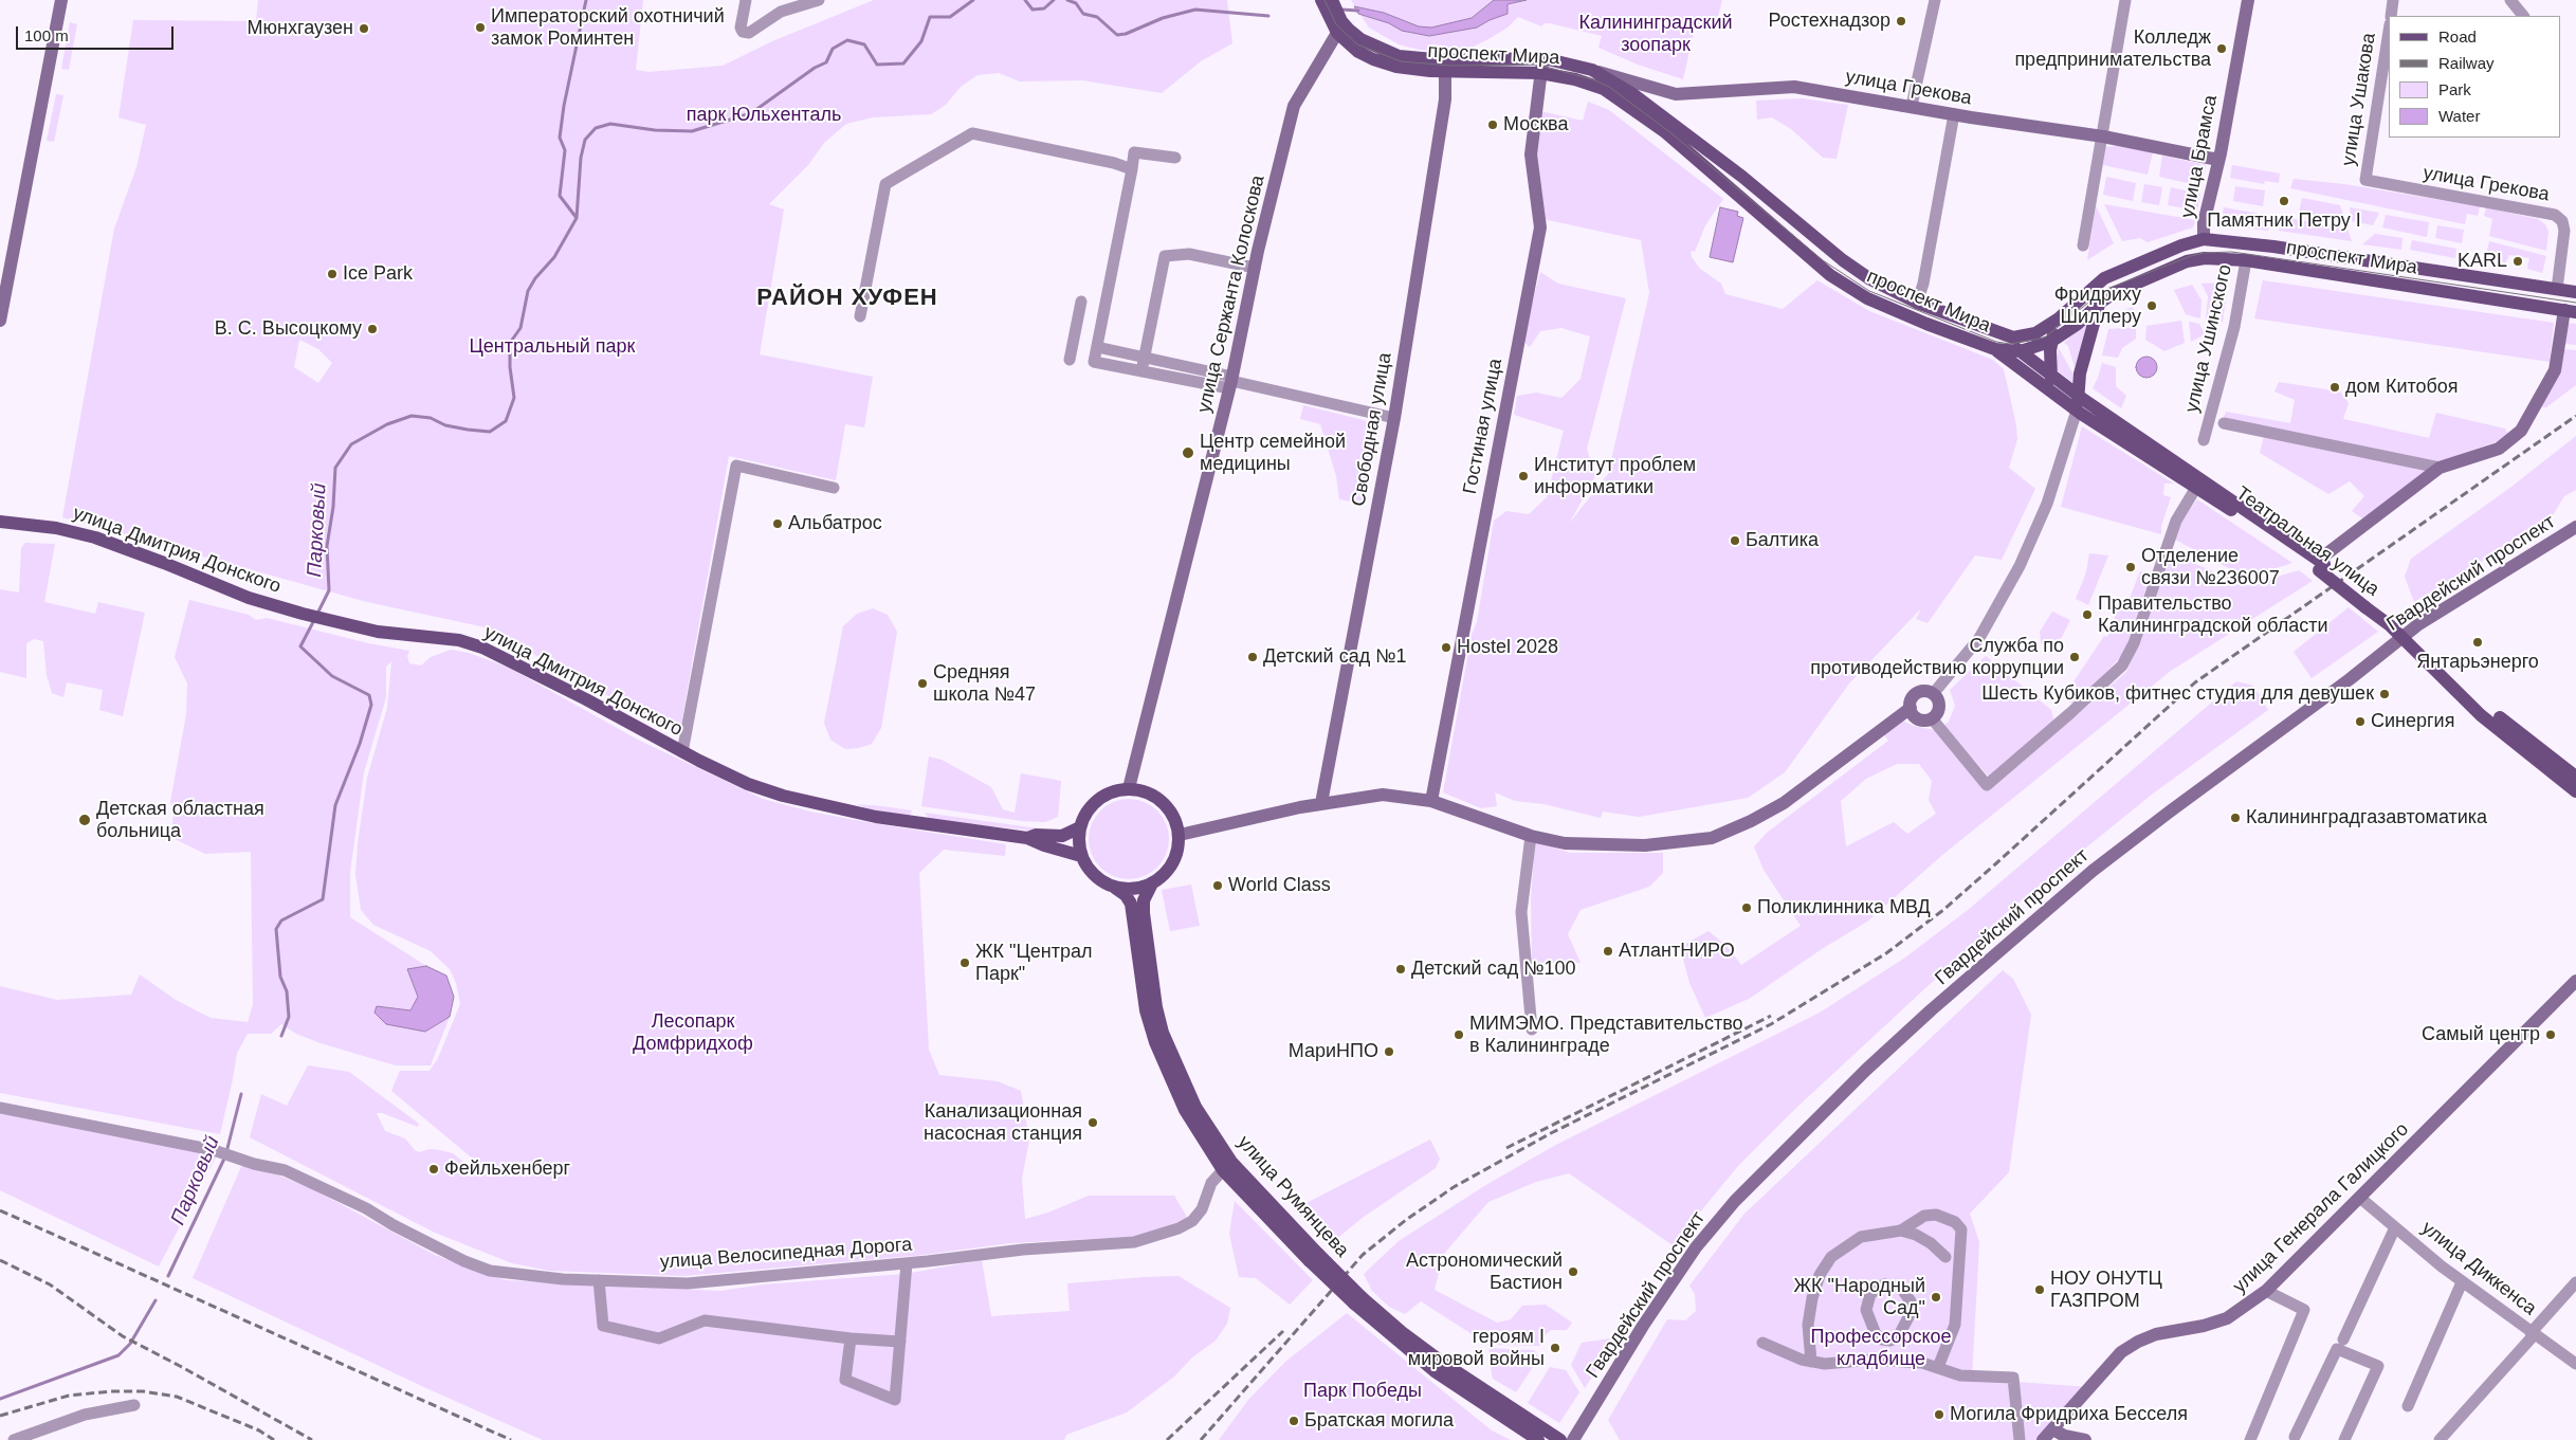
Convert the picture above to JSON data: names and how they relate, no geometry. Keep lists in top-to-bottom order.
{
  "streets": {
    "main road": [
      "проспект Мира",
      "улица Брамса",
      "улица Ушинского",
      "Театральная улица",
      "улица Дмитрия Донского",
      "улица Румянцева"
    ],
    "street": [
      "улица Грекова",
      "улица Ушакова",
      "улица Сержанта Колоскова",
      "Гостиная улица",
      "Свободная улица",
      "Гвардейский проспект",
      "улица Генерала Галицкого",
      "улица Велосипедная Дорога",
      "улица Диккенса"
    ]
  },
  "crossings": [
    ["проспект Мира", "улица Грекова"],
    ["проспект Мира", "улица Брамса"],
    ["проспект Мира", "улица Сержанта Колоскова"],
    ["проспект Мира", "улица Ушинского"],
    ["проспект Мира", "Гостиная улица"],
    ["проспект Мира", "Свободная улица"],
    ["проспект Мира", "Театральная улица"],
    ["улица Грекова", "улица Ушакова"],
    ["улица Грекова", "улица Брамса"],
    ["улица Сержанта Колоскова", "улица Дмитрия Донского"],
    ["улица Сержанта Колоскова", "улица Румянцева"],
    ["Театральная улица", "Гвардейский проспект"],
    ["улица Дмитрия Донского", "улица Румянцева"],
    ["улица Румянцева", "улица Велосипедная Дорога"],
    ["улица Генерала Галицкого", "улица Диккенса"]
  ],
  "districts": ["РАЙОН ХУФЕН"],
  "water": ["Парковый"],
  "parks": [
    "Калининградский зоопарк",
    "парк Юльхенталь",
    "Центральный парк",
    "Лесопарк Домфридхоф",
    "Профессорское кладбище",
    "Парк Победы"
  ],
  "places": [
    "Ростехнадзор",
    "Императорский охотничий замок Роминтен",
    "Мюнхгаузен",
    "Колледж предпринимательства",
    "Москва",
    "Памятник Петру I",
    "KARL",
    "Ice Park",
    "Фридриху Шиллеру",
    "В. С. Высоцкому",
    "дом Китобоя",
    "Центр семейной медицины",
    "Институт проблем информатики",
    "Альбатрос",
    "Балтика",
    "Отделение связи №236007",
    "Правительство Калининградской области",
    "Янтарьэнерго",
    "Hostel 2028",
    "Детский сад №1",
    "Служба по противодействию коррупции",
    "Средняя школа №47",
    "Шесть Кубиков, фитнес студия для девушек",
    "Синергия",
    "Калининградгазавтоматика",
    "Детская областная больница",
    "World Class",
    "Поликлинника МВД",
    "АтлантНИРО",
    "ЖК \"Централ Парк\"",
    "Детский сад №100",
    "МИМЭМО. Представительство в Калининграде",
    "Самый центр",
    "МариНПО",
    "Канализационная насосная станция",
    "Фейльхенберг",
    "Астрономический Бастион",
    "НОУ ОНУТЦ ГАЗПРОМ",
    "ЖК \"Народный Сад\"",
    "героям I мировой войны",
    "Могила Фридриха Бесселя",
    "Братская могила"
  ],
  "legend": [
    "Road",
    "Railway",
    "Park",
    "Water"
  ],
  "scale_bar": "100 m"
}
